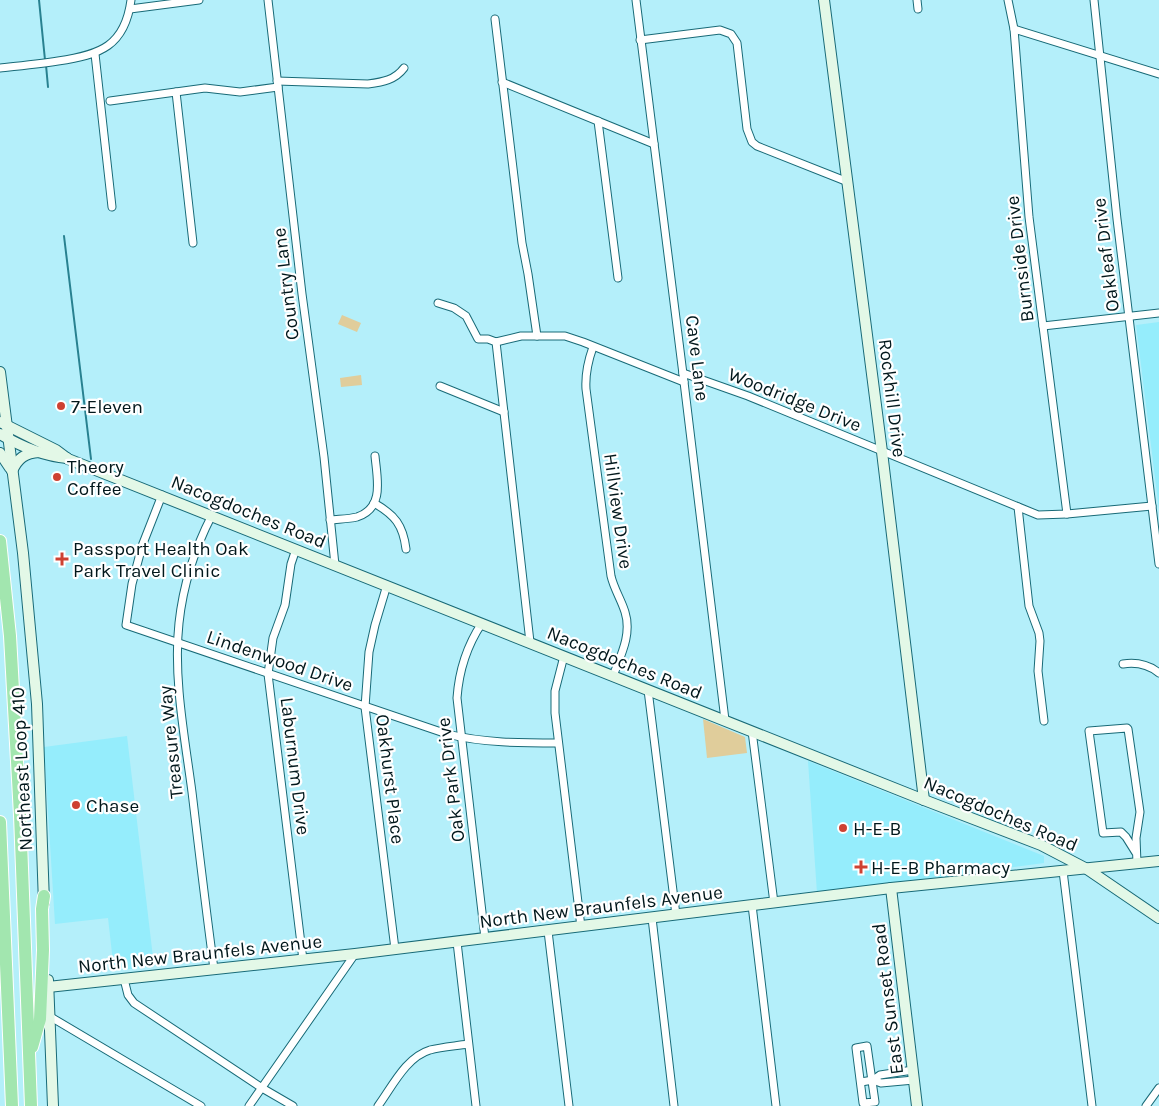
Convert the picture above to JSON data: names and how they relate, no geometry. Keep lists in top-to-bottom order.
{
  "streets": {
    "street": [
      "Oakleaf Drive",
      "Burnside Drive",
      "Country Lane",
      "Cave Lane",
      "Rockhill Drive",
      "Woodridge Drive",
      "Nacogdoches Road",
      "Hillview Drive",
      "Lindenwood Drive",
      "Treasure Way",
      "Laburnum Drive",
      "Northeast Loop 410",
      "Oakhurst Place",
      "Oak Park Drive",
      "North New Braunfels Avenue",
      "East Sunset Road"
    ]
  },
  "crossings": [
    ["Oakleaf Drive", "Woodridge Drive"],
    ["Burnside Drive", "Woodridge Drive"],
    ["Country Lane", "Nacogdoches Road"],
    ["Cave Lane", "Woodridge Drive"],
    ["Cave Lane", "Nacogdoches Road"],
    ["Rockhill Drive", "Woodridge Drive"],
    ["Rockhill Drive", "Nacogdoches Road"],
    ["Nacogdoches Road", "Hillview Drive"],
    ["Nacogdoches Road", "Lindenwood Drive"],
    ["Nacogdoches Road", "Treasure Way"],
    ["Nacogdoches Road", "Laburnum Drive"],
    ["Nacogdoches Road", "Northeast Loop 410"],
    ["Nacogdoches Road", "Oakhurst Place"],
    ["Nacogdoches Road", "Oak Park Drive"],
    ["Nacogdoches Road", "North New Braunfels Avenue"],
    ["Lindenwood Drive", "Treasure Way"],
    ["Lindenwood Drive", "Laburnum Drive"],
    ["Lindenwood Drive", "Oakhurst Place"],
    ["Lindenwood Drive", "Oak Park Drive"],
    ["Treasure Way", "North New Braunfels Avenue"],
    ["Laburnum Drive", "North New Braunfels Avenue"],
    ["Northeast Loop 410", "North New Braunfels Avenue"],
    ["Oakhurst Place", "North New Braunfels Avenue"],
    ["Oak Park Drive", "North New Braunfels Avenue"],
    ["North New Braunfels Avenue", "East Sunset Road"]
  ],
  "places": {
    "other": [
      "7-Eleven",
      "Theory Coffee",
      "Chase",
      "H-E-B"
    ],
    "health": ["Passport Health Oak Park Travel Clinic", "H-E-B Pharmacy"]
  }
}
